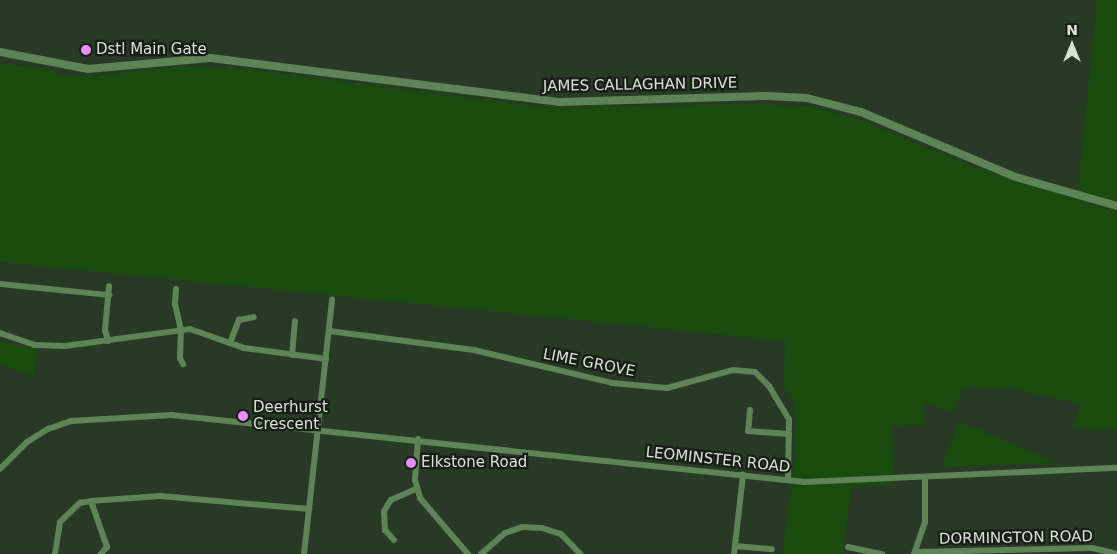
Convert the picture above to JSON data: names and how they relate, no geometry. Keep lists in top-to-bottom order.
{
  "streets": {
    "street": [
      "JAMES CALLAGHAN DRIVE",
      "LIME GROVE",
      "LEOMINSTER ROAD",
      "DORMINGTON ROAD"
    ]
  },
  "crossings": [
    ["LIME GROVE", "LEOMINSTER ROAD"]
  ],
  "places": ["Dstl Main Gate", "Deerhurst Crescent", "Elkstone Road"],
  "north": "top"
}
